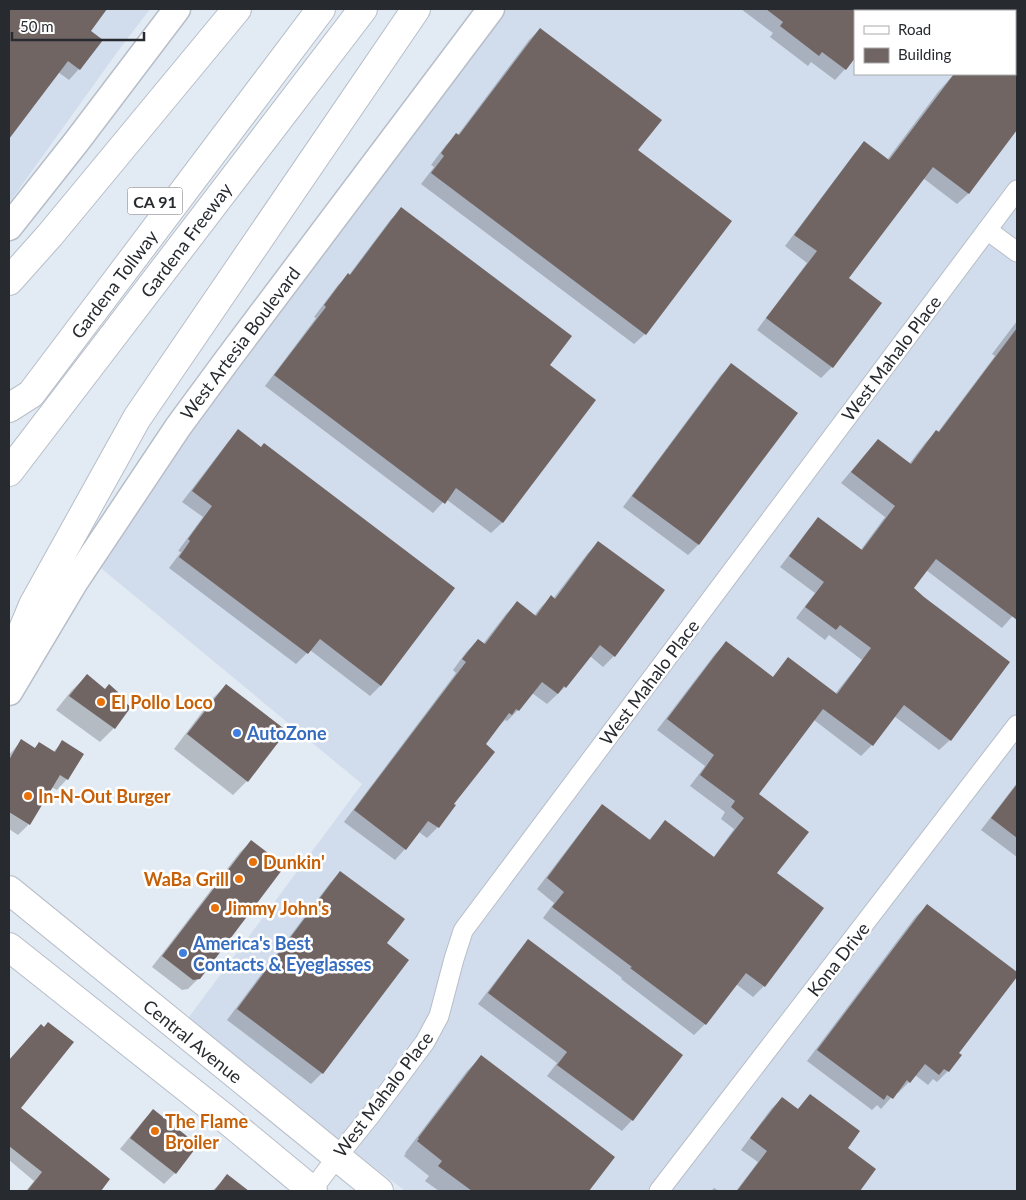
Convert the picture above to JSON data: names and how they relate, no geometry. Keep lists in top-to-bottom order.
{
  "streets": {
    "main road": [
      "CA 91",
      "Gardena Freeway",
      "Gardena Tollway",
      "West Artesia Boulevard",
      "Central Avenue"
    ],
    "street": ["West Mahalo Place", "Kona Drive"]
  },
  "crossings": [
    ["West Mahalo Place", "Central Avenue"]
  ],
  "places": [
    "El Pollo Loco",
    "AutoZone",
    "In-N-Out Burger",
    "Dunkin'",
    "WaBa Grill",
    "Jimmy John's",
    "America's Best Contacts & Eyeglasses",
    "The Flame Broiler"
  ],
  "legend": ["Road", "Building"],
  "scale_bar": "50 m"
}
